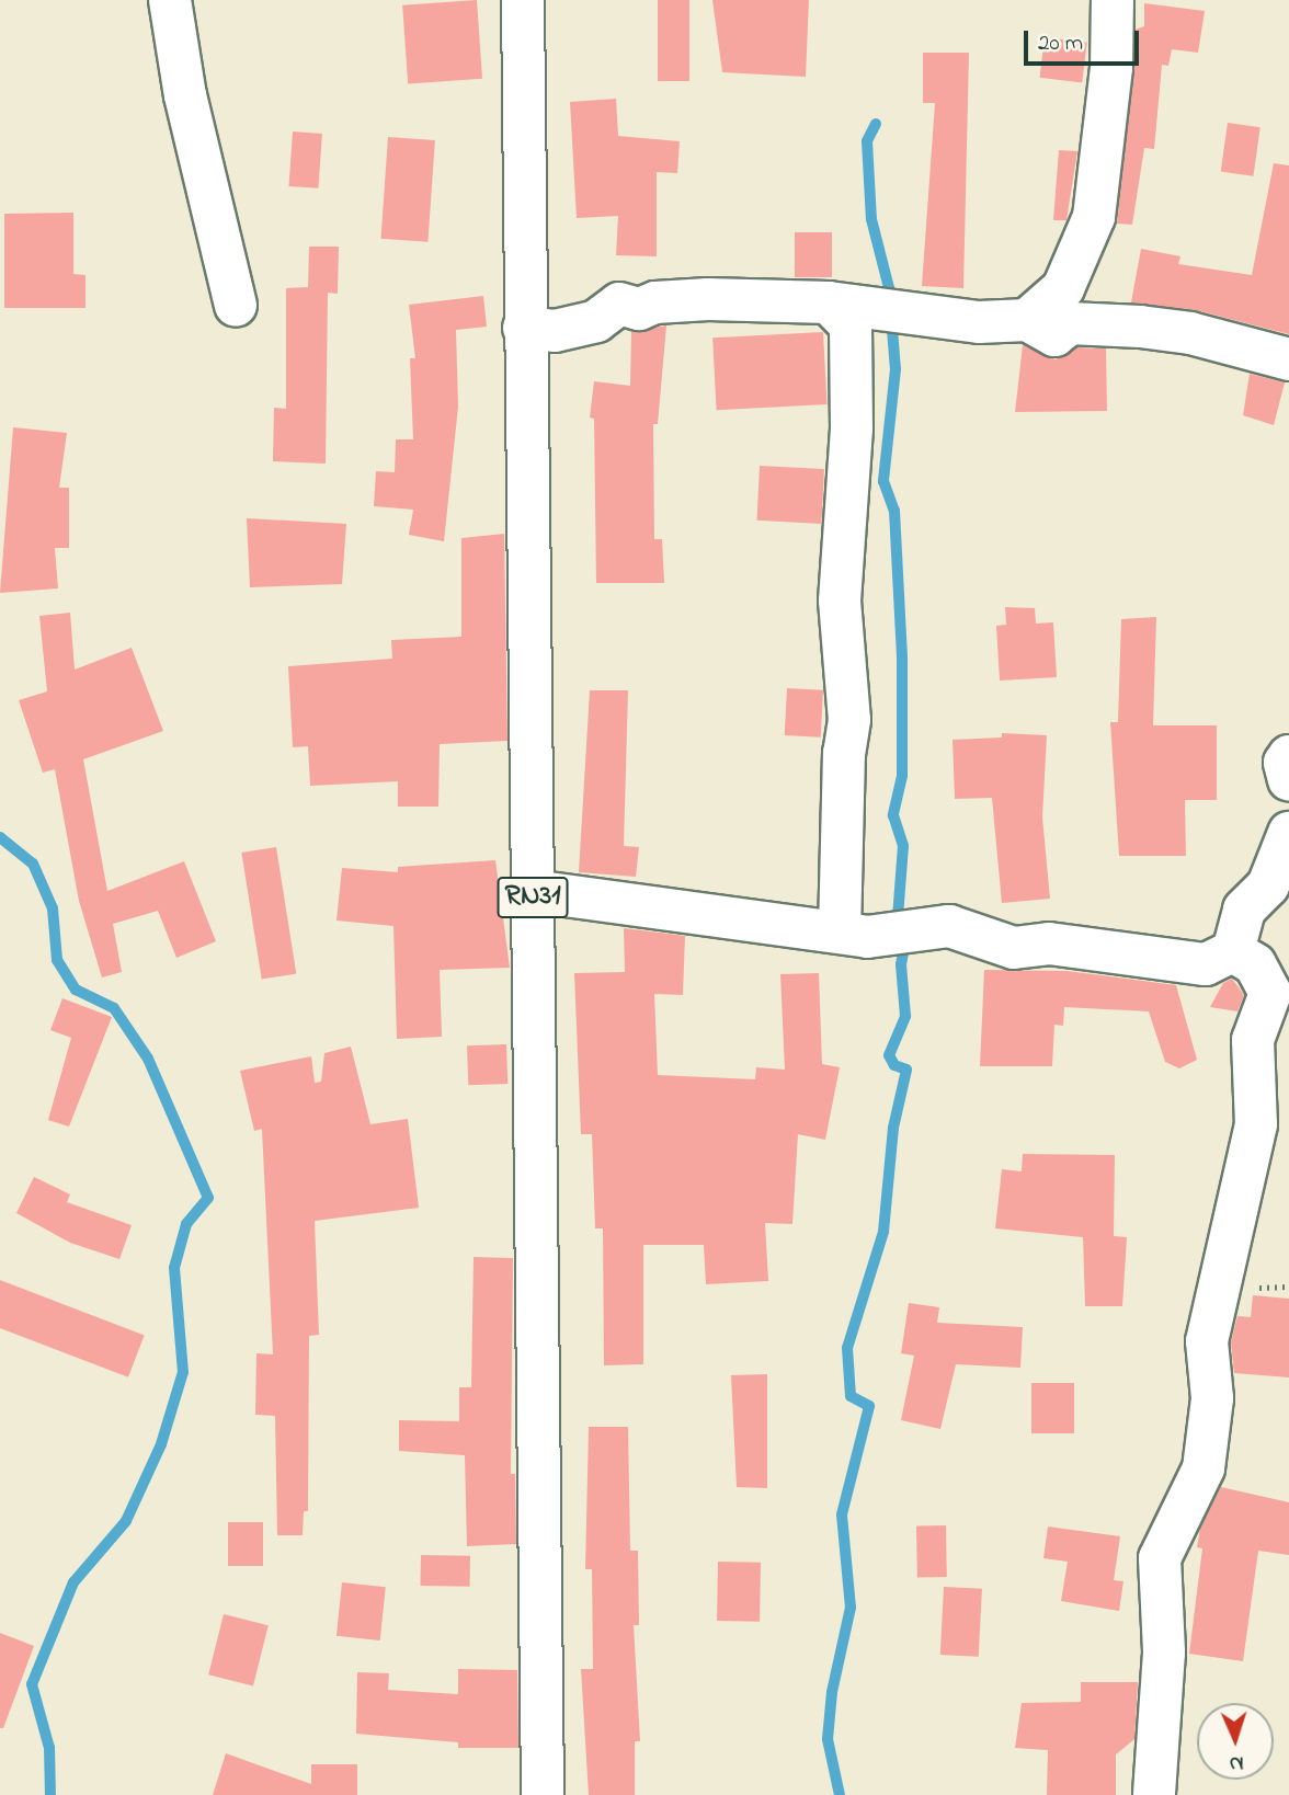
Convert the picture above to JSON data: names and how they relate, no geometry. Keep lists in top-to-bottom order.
{
  "streets": {
    "street": ["RN31"]
  },
  "scale_bar": "20 m",
  "north": "bottom"
}
